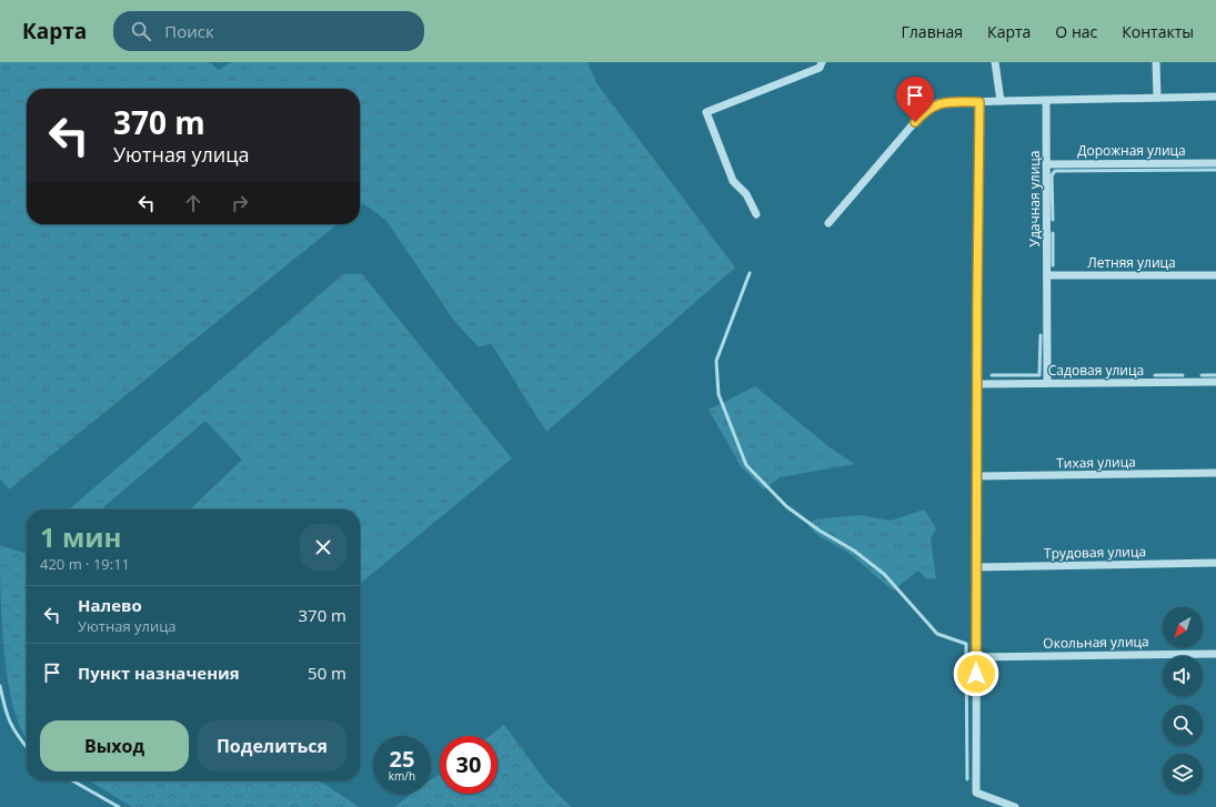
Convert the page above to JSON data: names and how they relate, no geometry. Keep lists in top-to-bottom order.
{
  "streets": {
    "street": [
      "Дорожная улица",
      "Удачная улица",
      "Летняя улица",
      "Садовая улица",
      "Тихая улица",
      "Трудовая улица",
      "Окольная улица"
    ]
  },
  "crossings": [
    ["Дорожная улица", "Удачная улица"],
    ["Удачная улица", "Летняя улица"],
    ["Удачная улица", "Садовая улица"]
  ],
  "north": "bottom left",
  "page": {
    "header": "Карта",
    "search": "Поиск",
    "nav": [
      "Главная",
      "Карта",
      "О нас",
      "Контакты"
    ],
    "turn": ["370 m", "Уютная улица"],
    "heading": ["1 мин", "420 m · 19:11"],
    "list": [
      {
        "name": "Налево",
        "note": "Уютная улица",
        "value": "370 m"
      },
      {
        "name": "Пункт назначения",
        "value": "50 m"
      }
    ],
    "buttons": ["Выход", "Поделиться"],
    "speed": "25 km/h",
    "limit": "30"
  }
}
